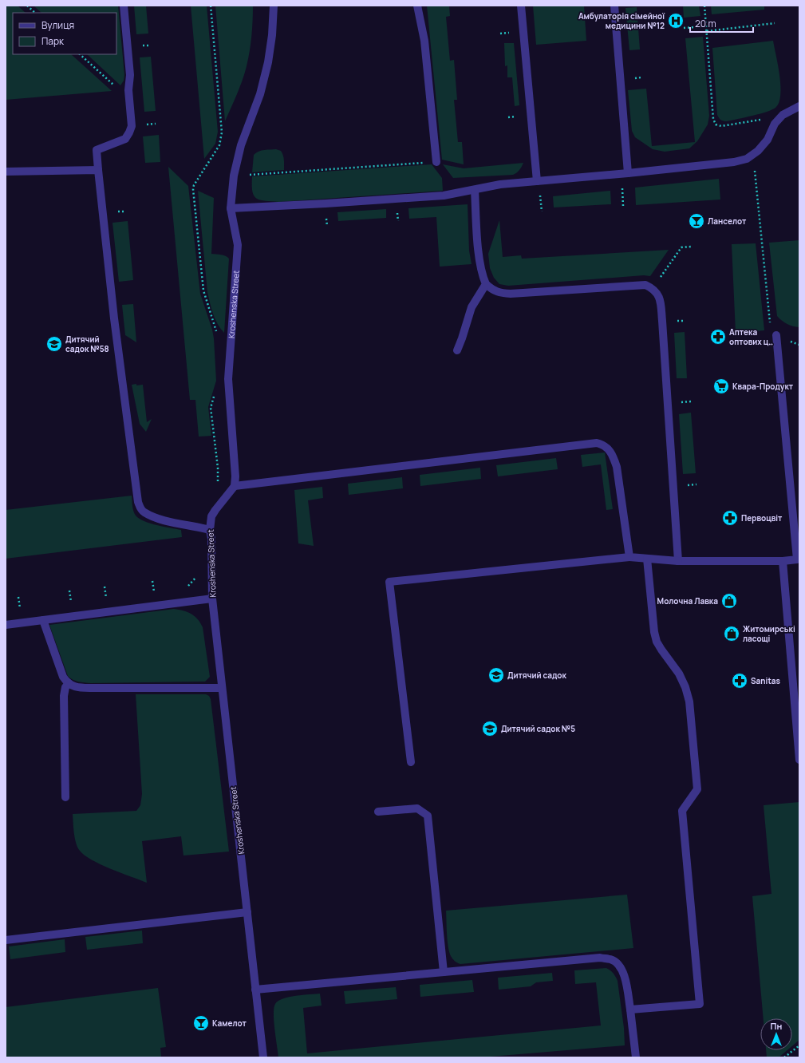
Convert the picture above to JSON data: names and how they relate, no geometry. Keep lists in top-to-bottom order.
{
  "streets": {
    "street": ["Kroshenska Street"]
  },
  "places": {
    "hospital": ["Амбулаторія сімейної медицини №12"],
    "bar": ["Ланселот", "Камелот"],
    "pharmacy": ["Аптека оптових ц‥", "Первоцвіт", "Sanitas"],
    "school or university": ["Дитячий садок №58", "Дитячий садок", "Дитячий садок №5"],
    "supermarket": ["Квара-Продукт"],
    "shop": ["Молочна Лавка", "Житомирські ласощі"]
  },
  "legend": ["Вулиця", "Парк"],
  "scale_bar": "20 m",
  "north": "top"
}
